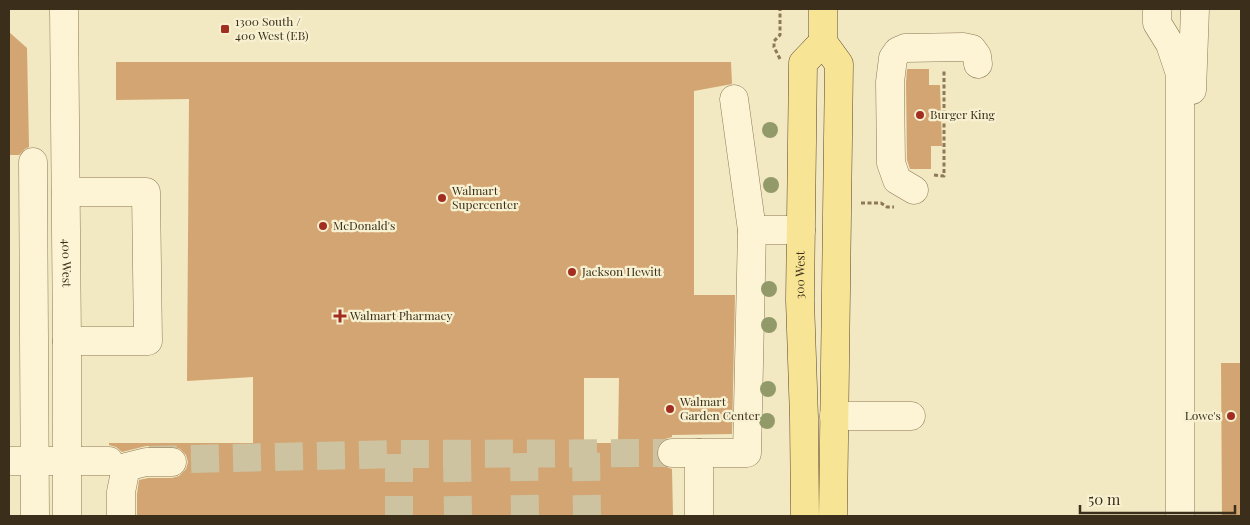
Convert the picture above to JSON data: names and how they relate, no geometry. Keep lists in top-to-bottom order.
{
  "streets": {
    "main road": ["300 West"],
    "street": ["400 West"]
  },
  "places": {
    "transit": ["1300 South / 400 West (EB)"],
    "other": [
      "Burger King",
      "Walmart Supercenter",
      "McDonald's",
      "Jackson Hewitt",
      "Walmart Garden Center",
      "Lowe's"
    ],
    "health": ["Walmart Pharmacy"]
  },
  "scale_bar": "50 m"
}
